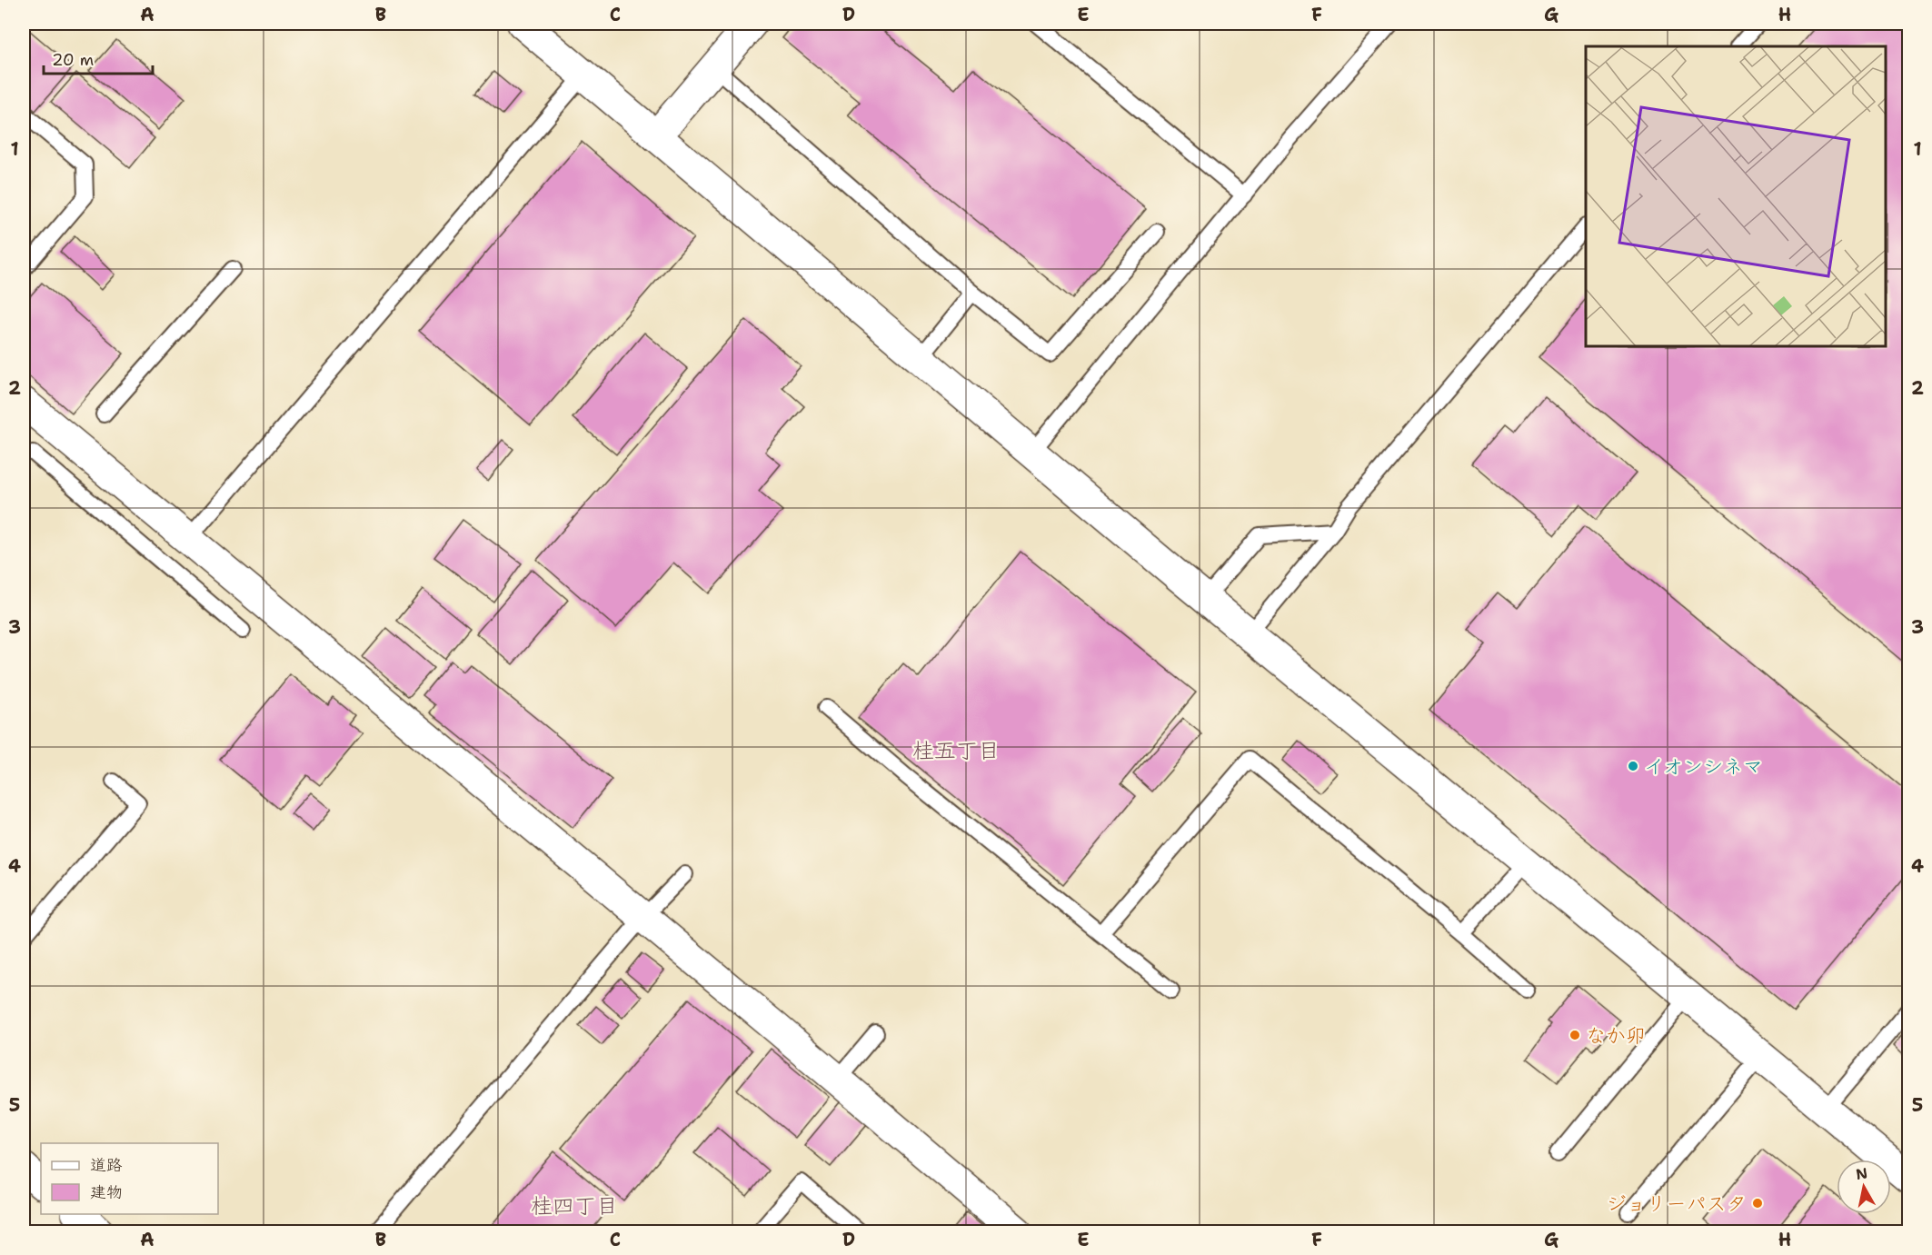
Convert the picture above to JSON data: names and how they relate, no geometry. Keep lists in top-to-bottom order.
{
  "districts": ["桂五丁目", "桂四丁目"],
  "places": ["イオンシネマ", "なか卯", "ジョリーパスタ"],
  "legend": ["道路", "建物"],
  "scale_bar": "20 m",
  "north": "top",
  "grid": {
    "columns": [
      "A",
      "B",
      "C",
      "D",
      "E",
      "F",
      "G",
      "H"
    ],
    "rows": [
      "1",
      "2",
      "3",
      "4",
      "5"
    ]
  }
}
